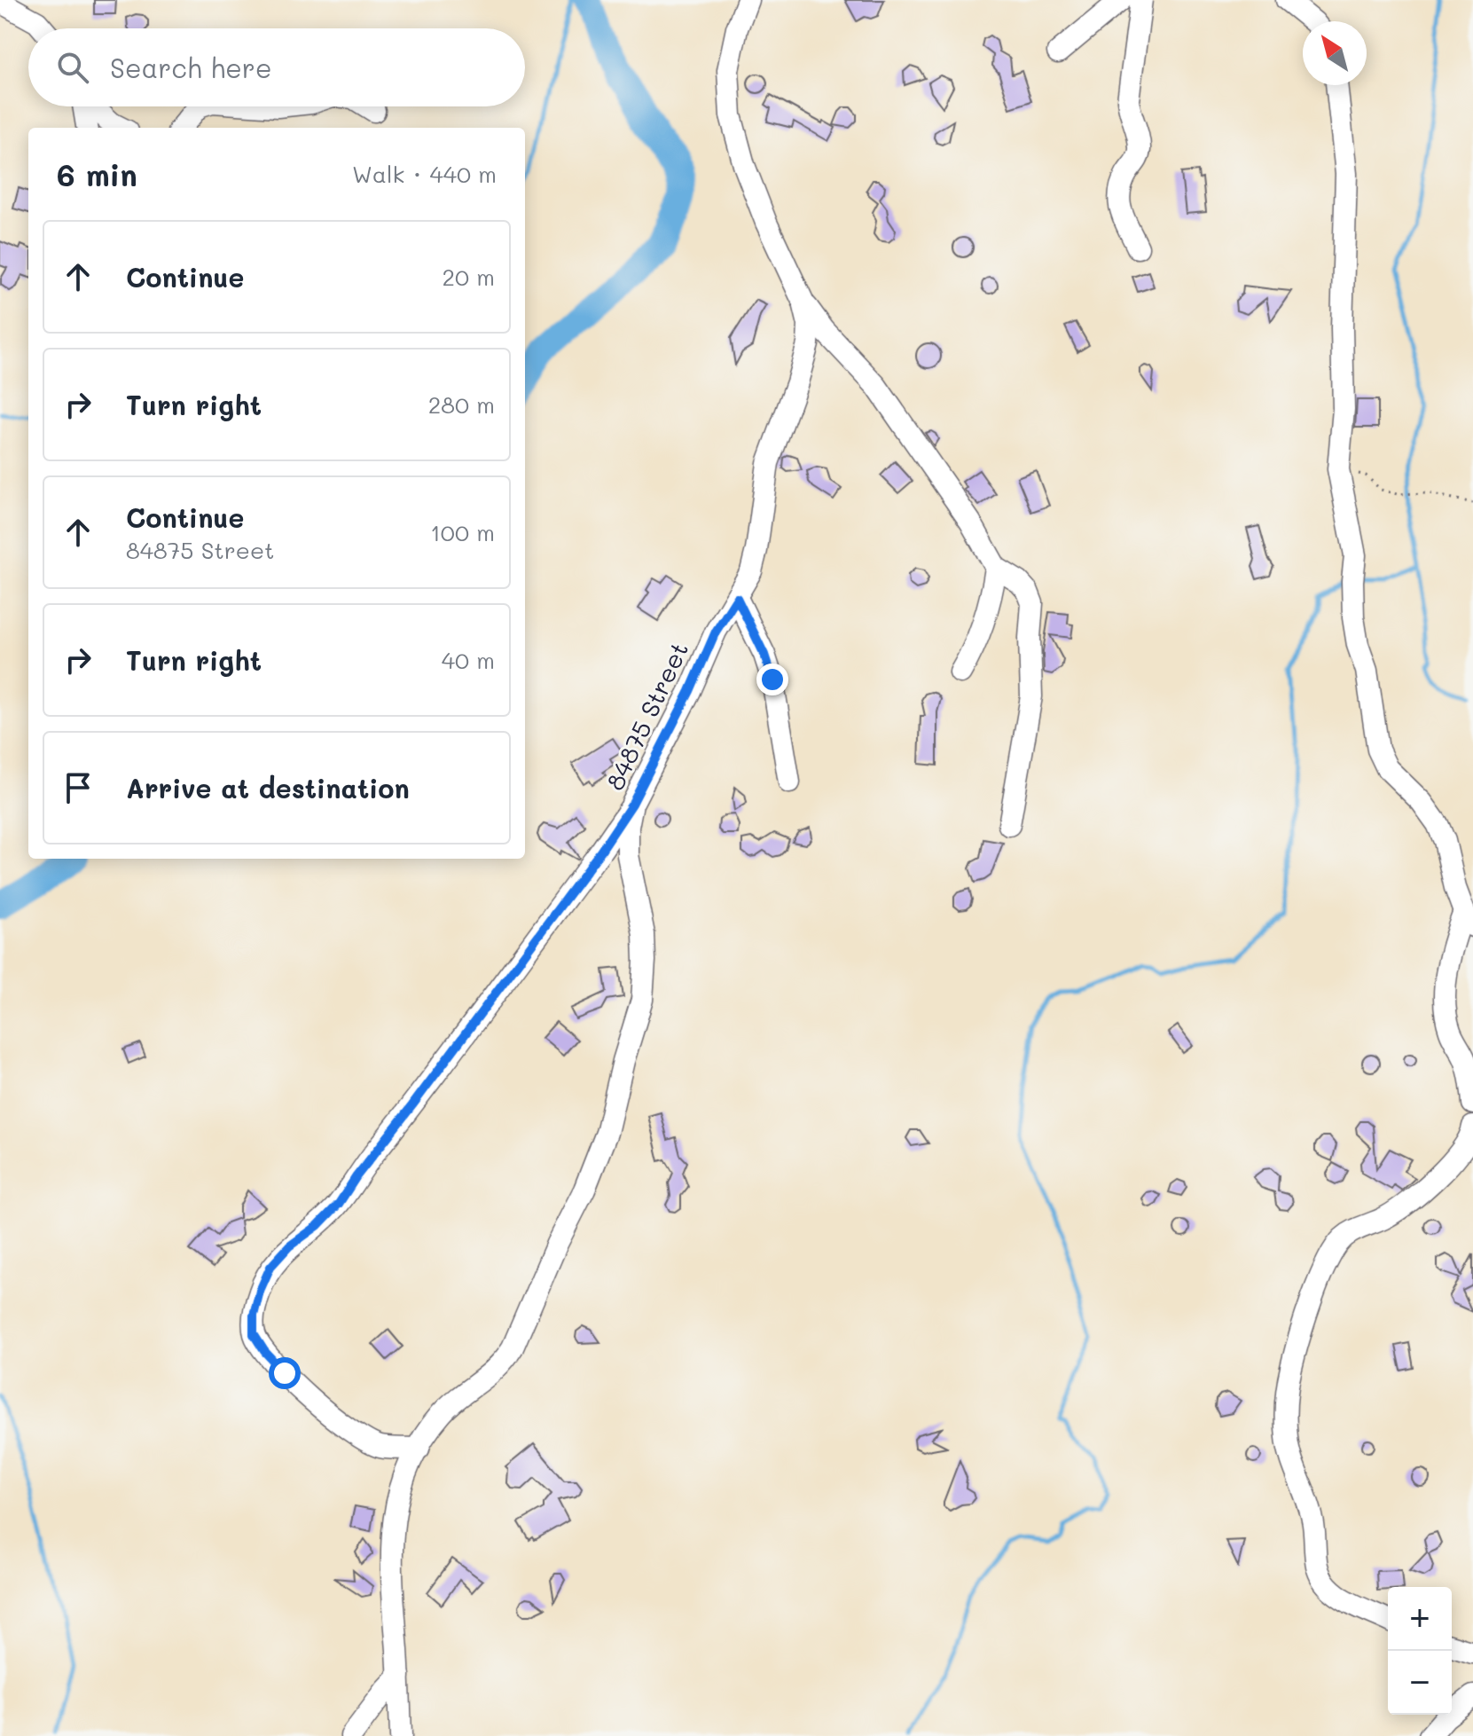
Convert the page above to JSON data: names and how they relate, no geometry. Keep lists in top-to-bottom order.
{
  "streets": {
    "street": ["84875 Street"]
  },
  "north": "top left",
  "page": {
    "search": "Search here",
    "heading": ["6 min", "Walk · 440 m"],
    "list": [
      ["Continue", "20 m"],
      ["Turn right", "280 m"],
      ["Continue", "84875 Street", "100 m"],
      ["Turn right", "40 m"],
      "Arrive at destination"
    ],
    "map_buttons": ["+", "−"]
  }
}
